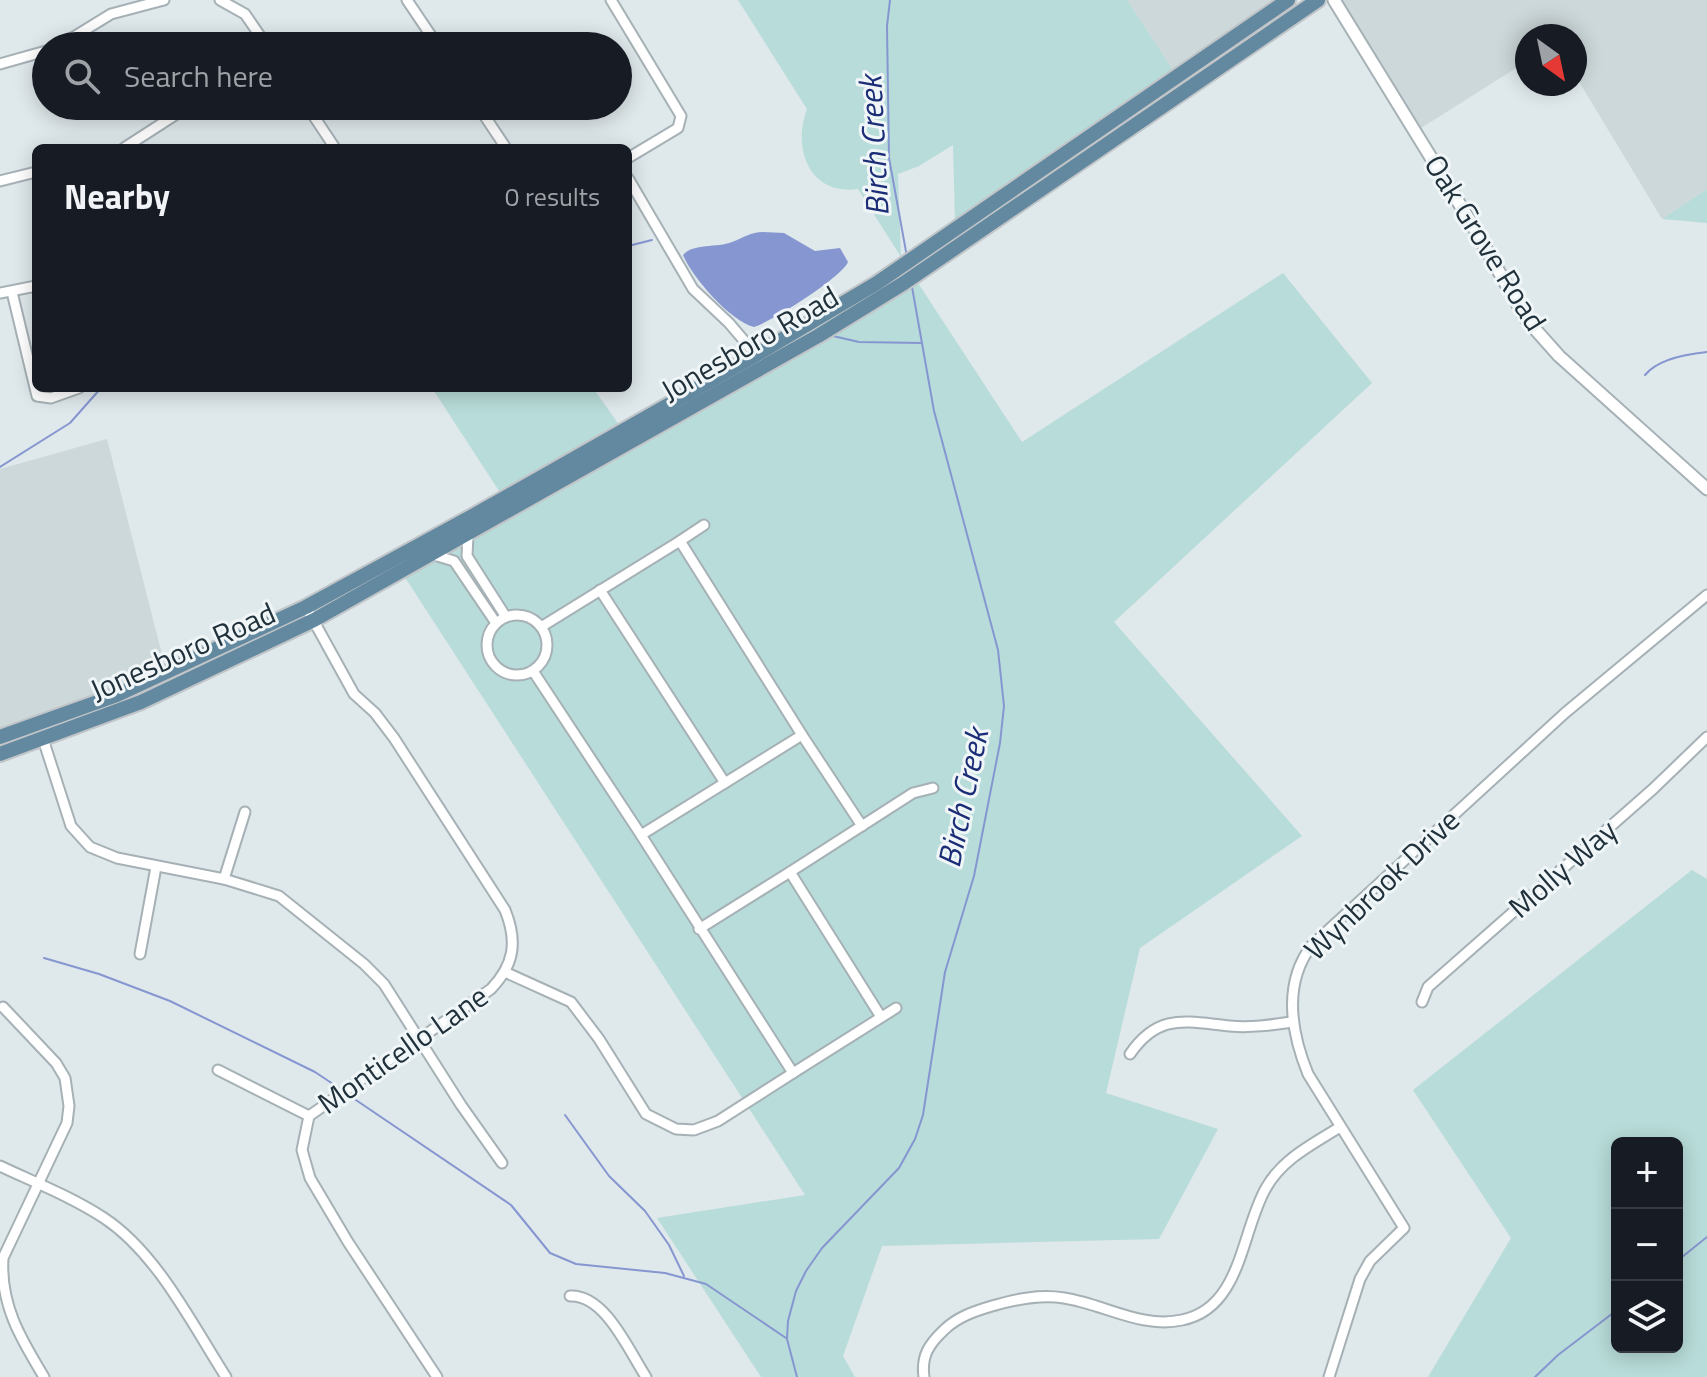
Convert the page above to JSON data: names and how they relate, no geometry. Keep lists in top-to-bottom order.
{
  "streets": {
    "main road": ["Jonesboro Road"],
    "street": [
      "Oak Grove Road",
      "Molly Way",
      "Wynbrook Drive",
      "Monticello Lane"
    ]
  },
  "crossings": [
    ["Jonesboro Road", "Monticello Lane"]
  ],
  "water": ["Birch Creek"],
  "north": "bottom right",
  "page": {
    "search": "Search here",
    "heading": ["Nearby", "0 results"],
    "map_buttons": ["+", "−"]
  }
}
